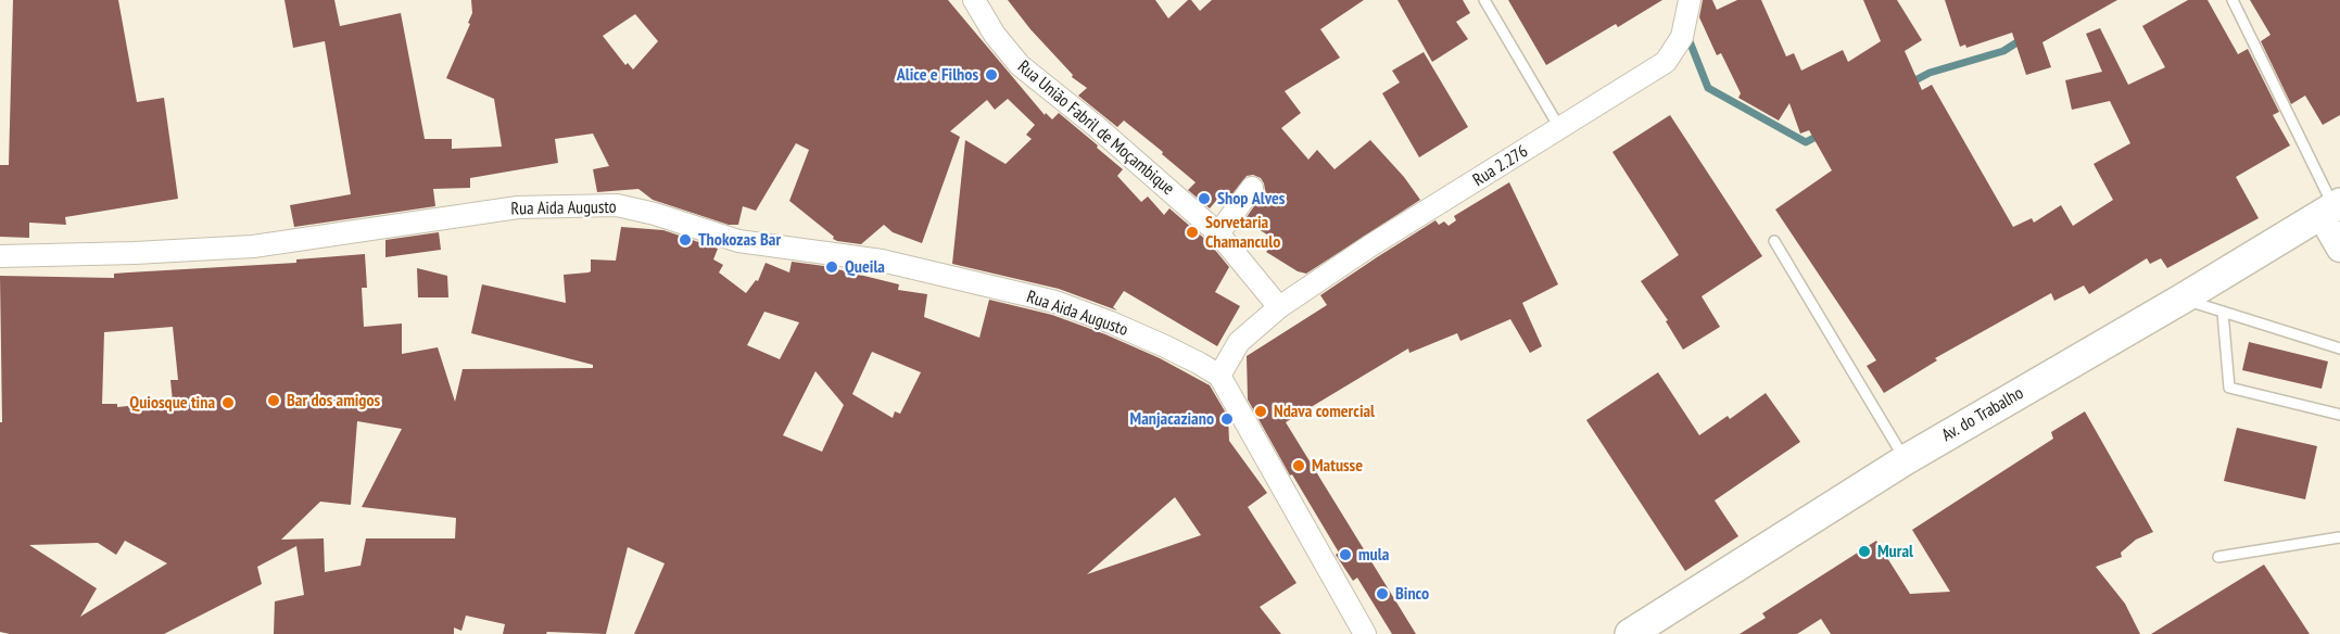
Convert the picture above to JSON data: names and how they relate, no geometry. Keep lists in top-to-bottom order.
{
  "streets": {
    "main road": ["Av. do Trabalho"],
    "street": ["Rua União Fabril de Moçambique", "Rua 2.276", "Rua Aida Augusto"]
  },
  "crossings": [
    ["Rua União Fabril de Moçambique", "Rua 2.276"]
  ],
  "places": [
    "Alice e Filhos",
    "Shop Alves",
    "Sorvetaria Chamanculo",
    "Thokozas Bar",
    "Queila",
    "Bar dos amigos",
    "Quiosque tina",
    "Ndava comercial",
    "Manjacaziano",
    "Matusse",
    "Mural",
    "mula",
    "Binco"
  ]
}
